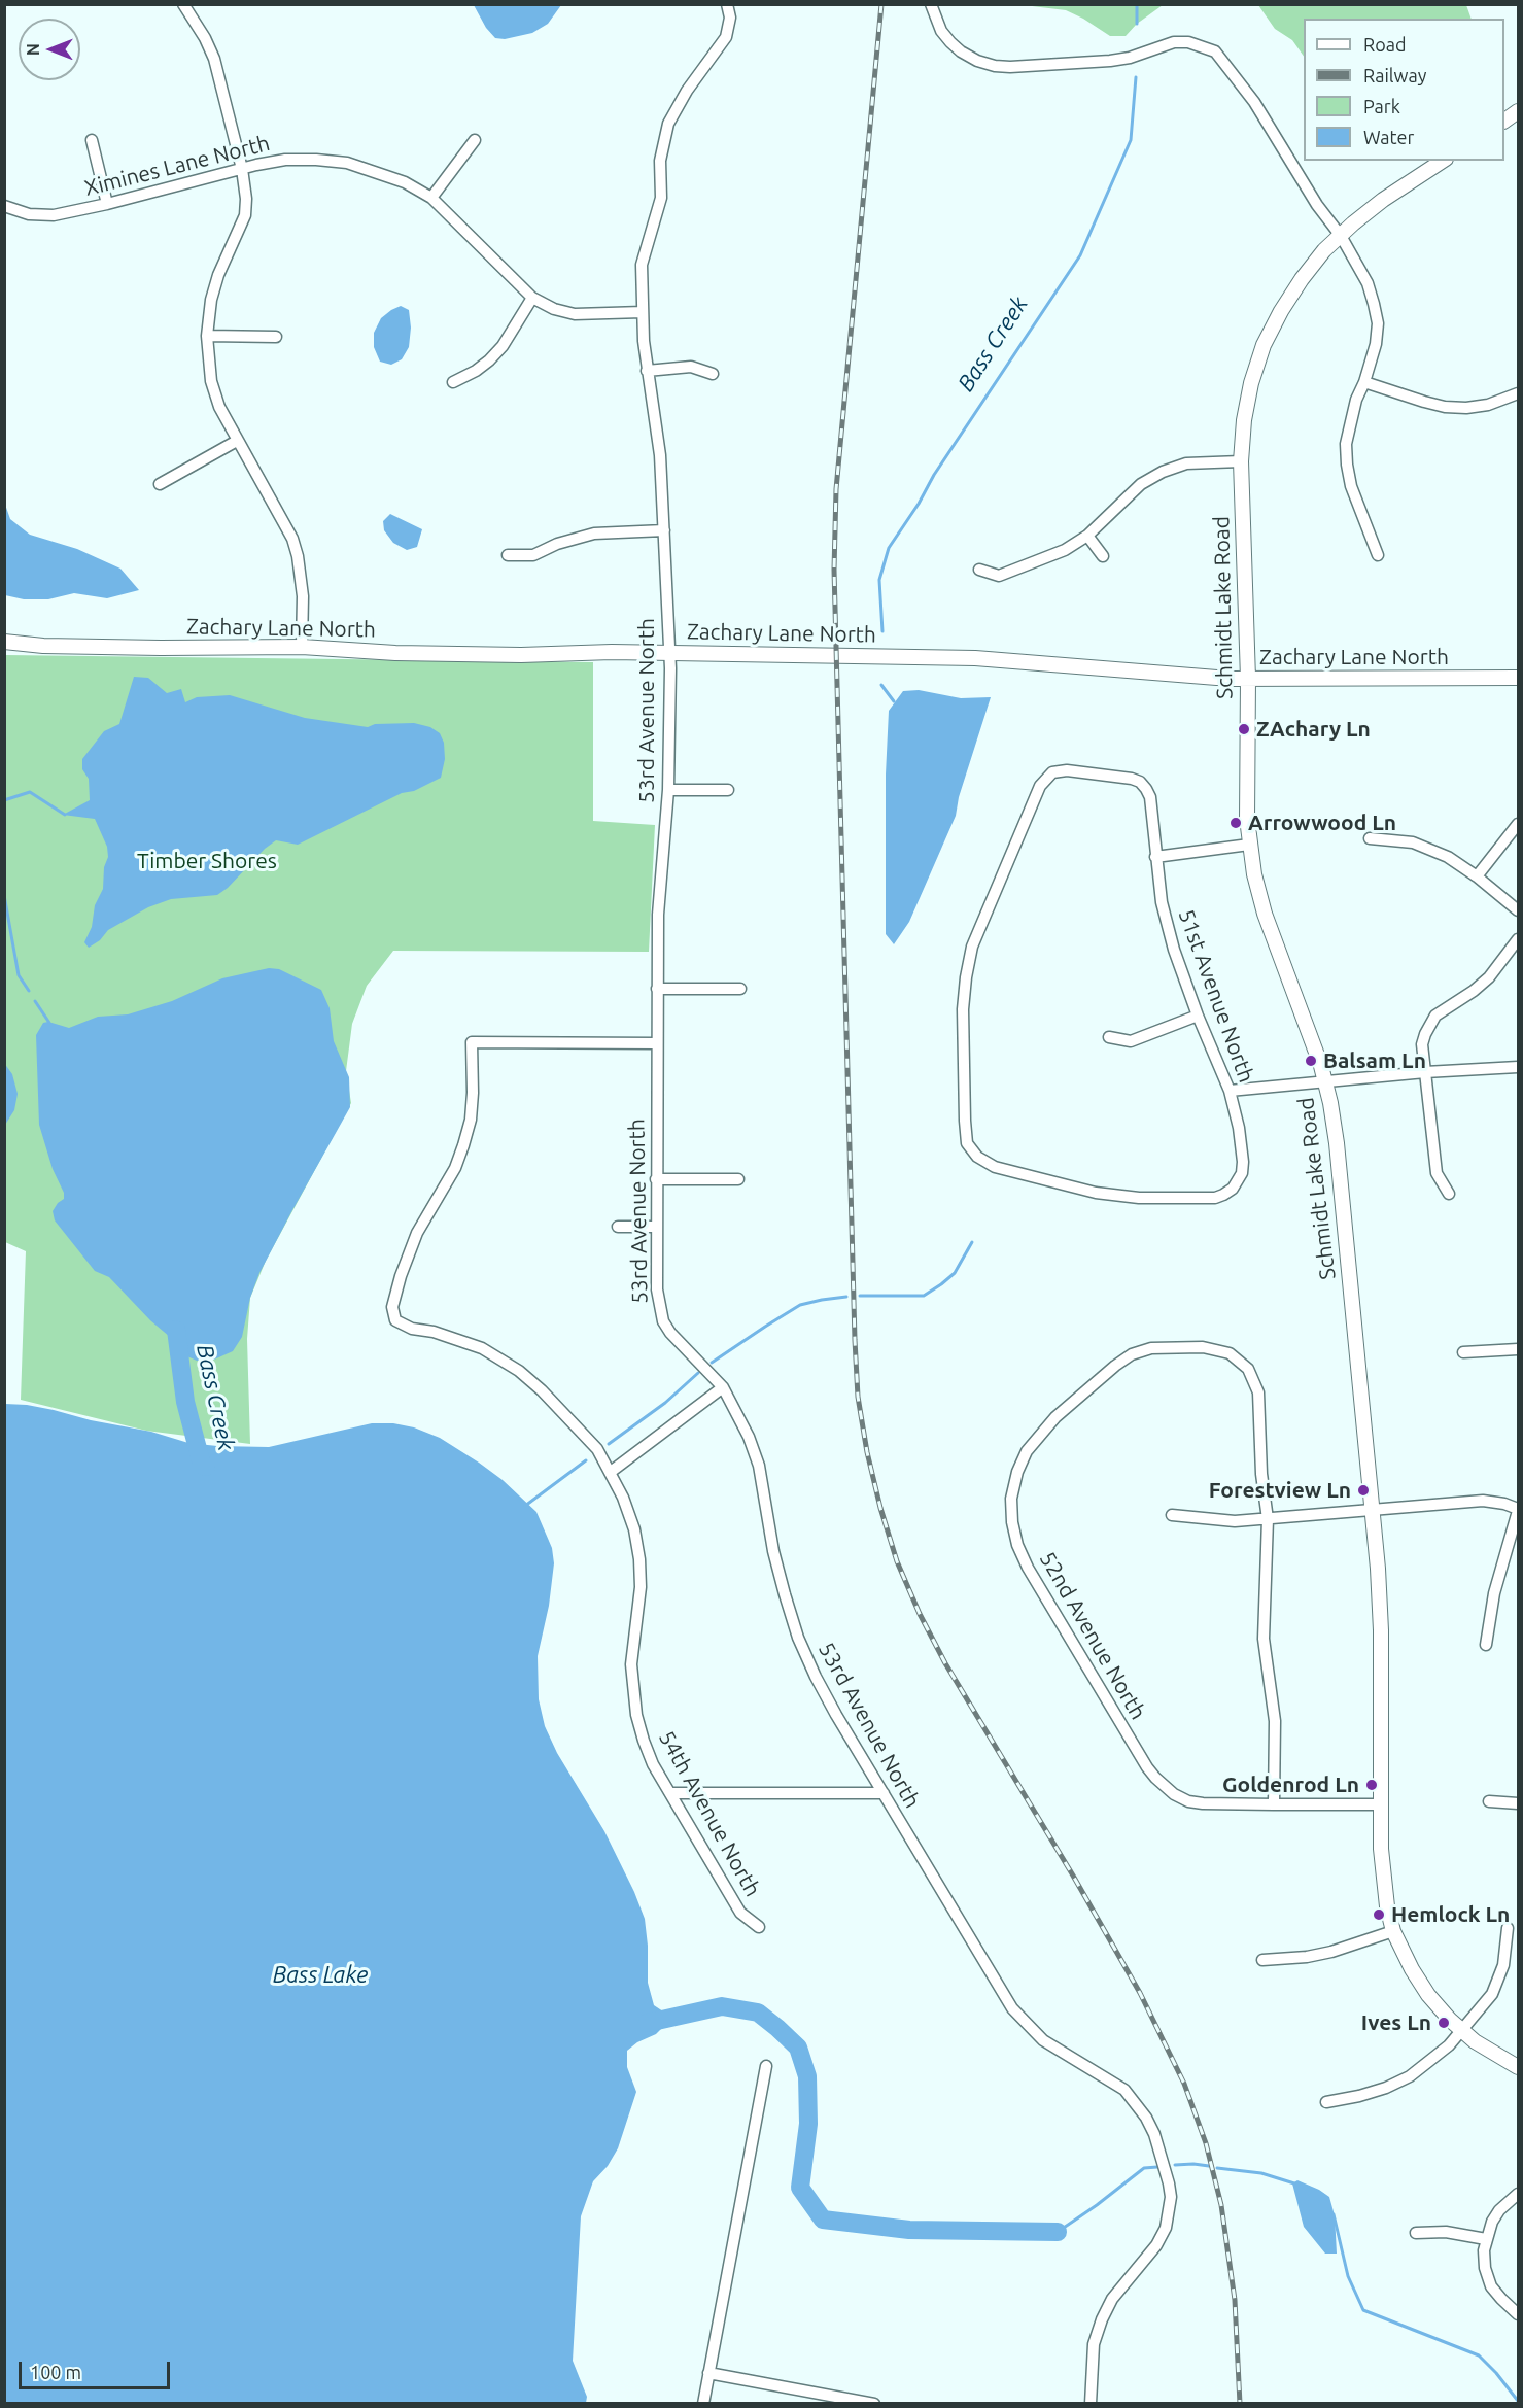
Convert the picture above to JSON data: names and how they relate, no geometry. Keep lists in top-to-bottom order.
{
  "streets": {
    "street": [
      "Ximines Lane North",
      "Schmidt Lake Road",
      "Zachary Lane North",
      "53rd Avenue North",
      "51st Avenue North",
      "52nd Avenue North",
      "54th Avenue North"
    ]
  },
  "crossings": [
    ["Ximines Lane North", "53rd Avenue North"],
    ["Schmidt Lake Road", "Zachary Lane North"],
    ["Schmidt Lake Road", "52nd Avenue North"],
    ["Zachary Lane North", "53rd Avenue North"],
    ["53rd Avenue North", "54th Avenue North"]
  ],
  "water": ["Bass Creek", "Bass Lake"],
  "parks": ["Timber Shores"],
  "places": [
    "ZAchary Ln",
    "Arrowwood Ln",
    "Balsam Ln",
    "Forestview Ln",
    "Goldenrod Ln",
    "Hemlock Ln",
    "Ives Ln"
  ],
  "legend": [
    "Road",
    "Railway",
    "Park",
    "Water"
  ],
  "scale_bar": "100 m",
  "north": "left"
}
